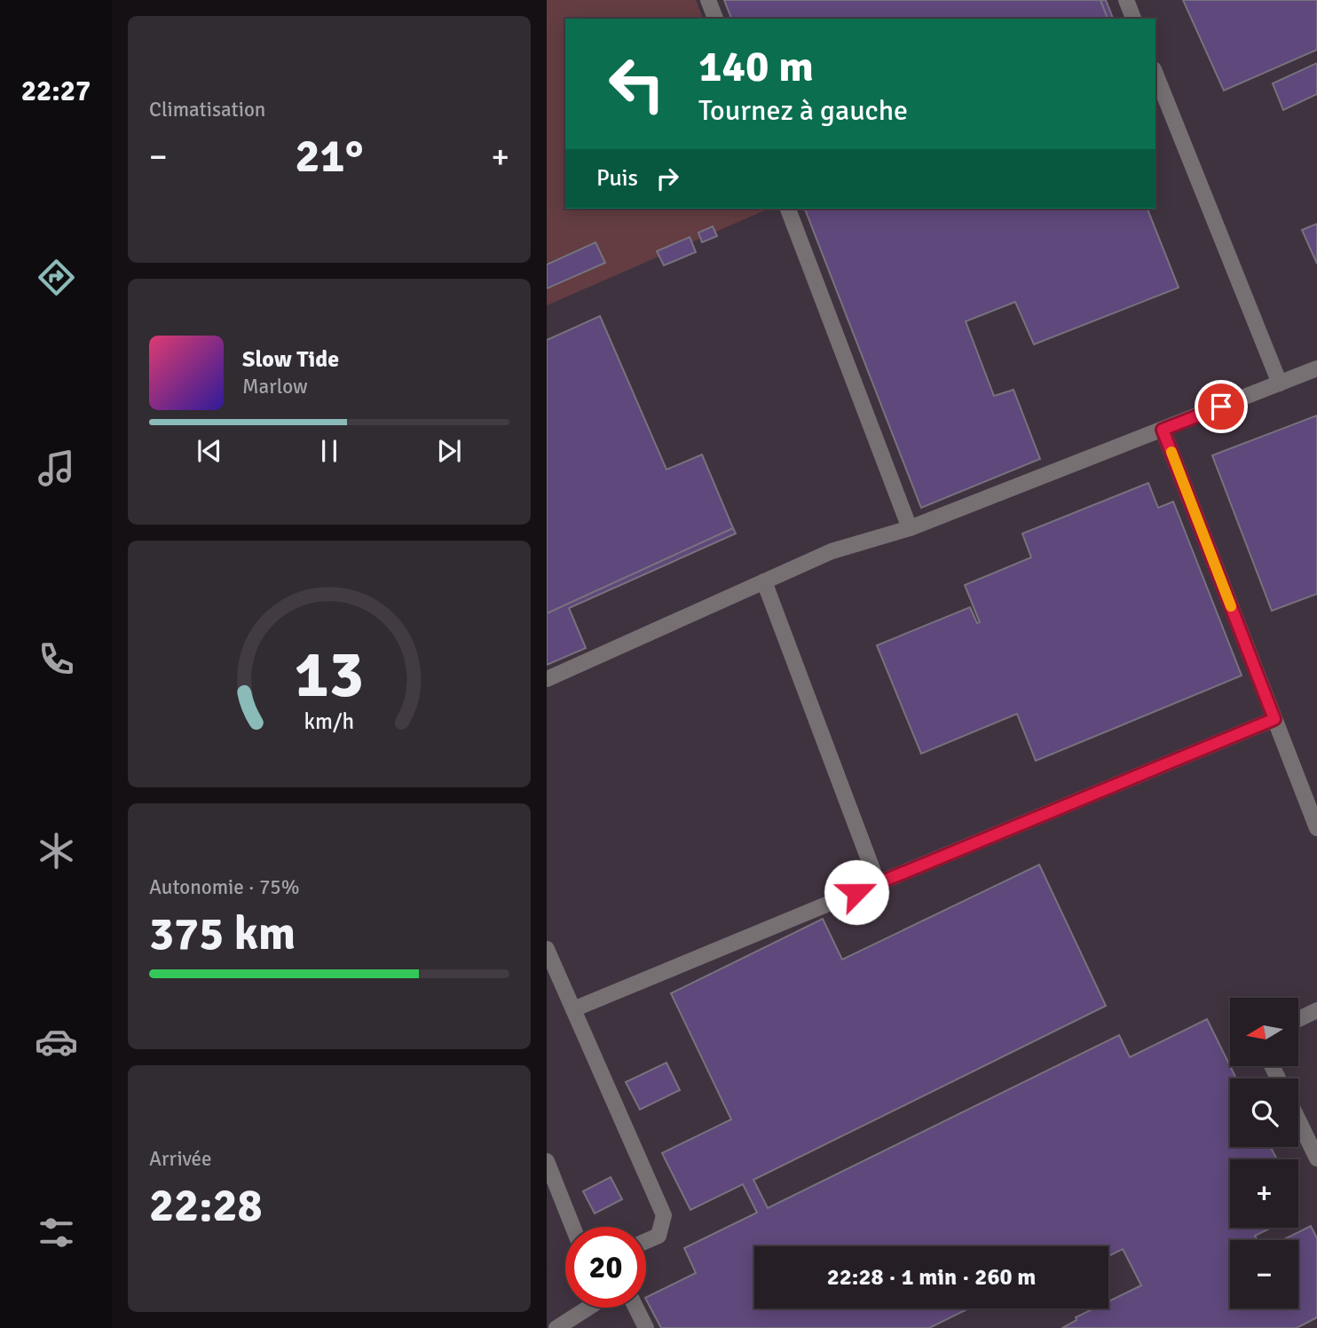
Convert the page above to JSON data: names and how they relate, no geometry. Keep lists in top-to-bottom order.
{
  "north": "left",
  "page": {
    "tabs": "22:27",
    "tile": [
      "Climatisation",
      ["Autonomie · 75%", "375 km"],
      ["Arrivée", "22:28"]
    ],
    "turn": ["140 m", "Tournez à gauche"],
    "heat": ["−", "21°", "+"],
    "then": "Puis",
    "song": ["Slow Tide", "Marlow"],
    "map_buttons": ["+", "−"],
    "limit": "20",
    "trip": "22:28 · 1 min · 260 m",
    "gauge": ["13", "km/h"]
  }
}
